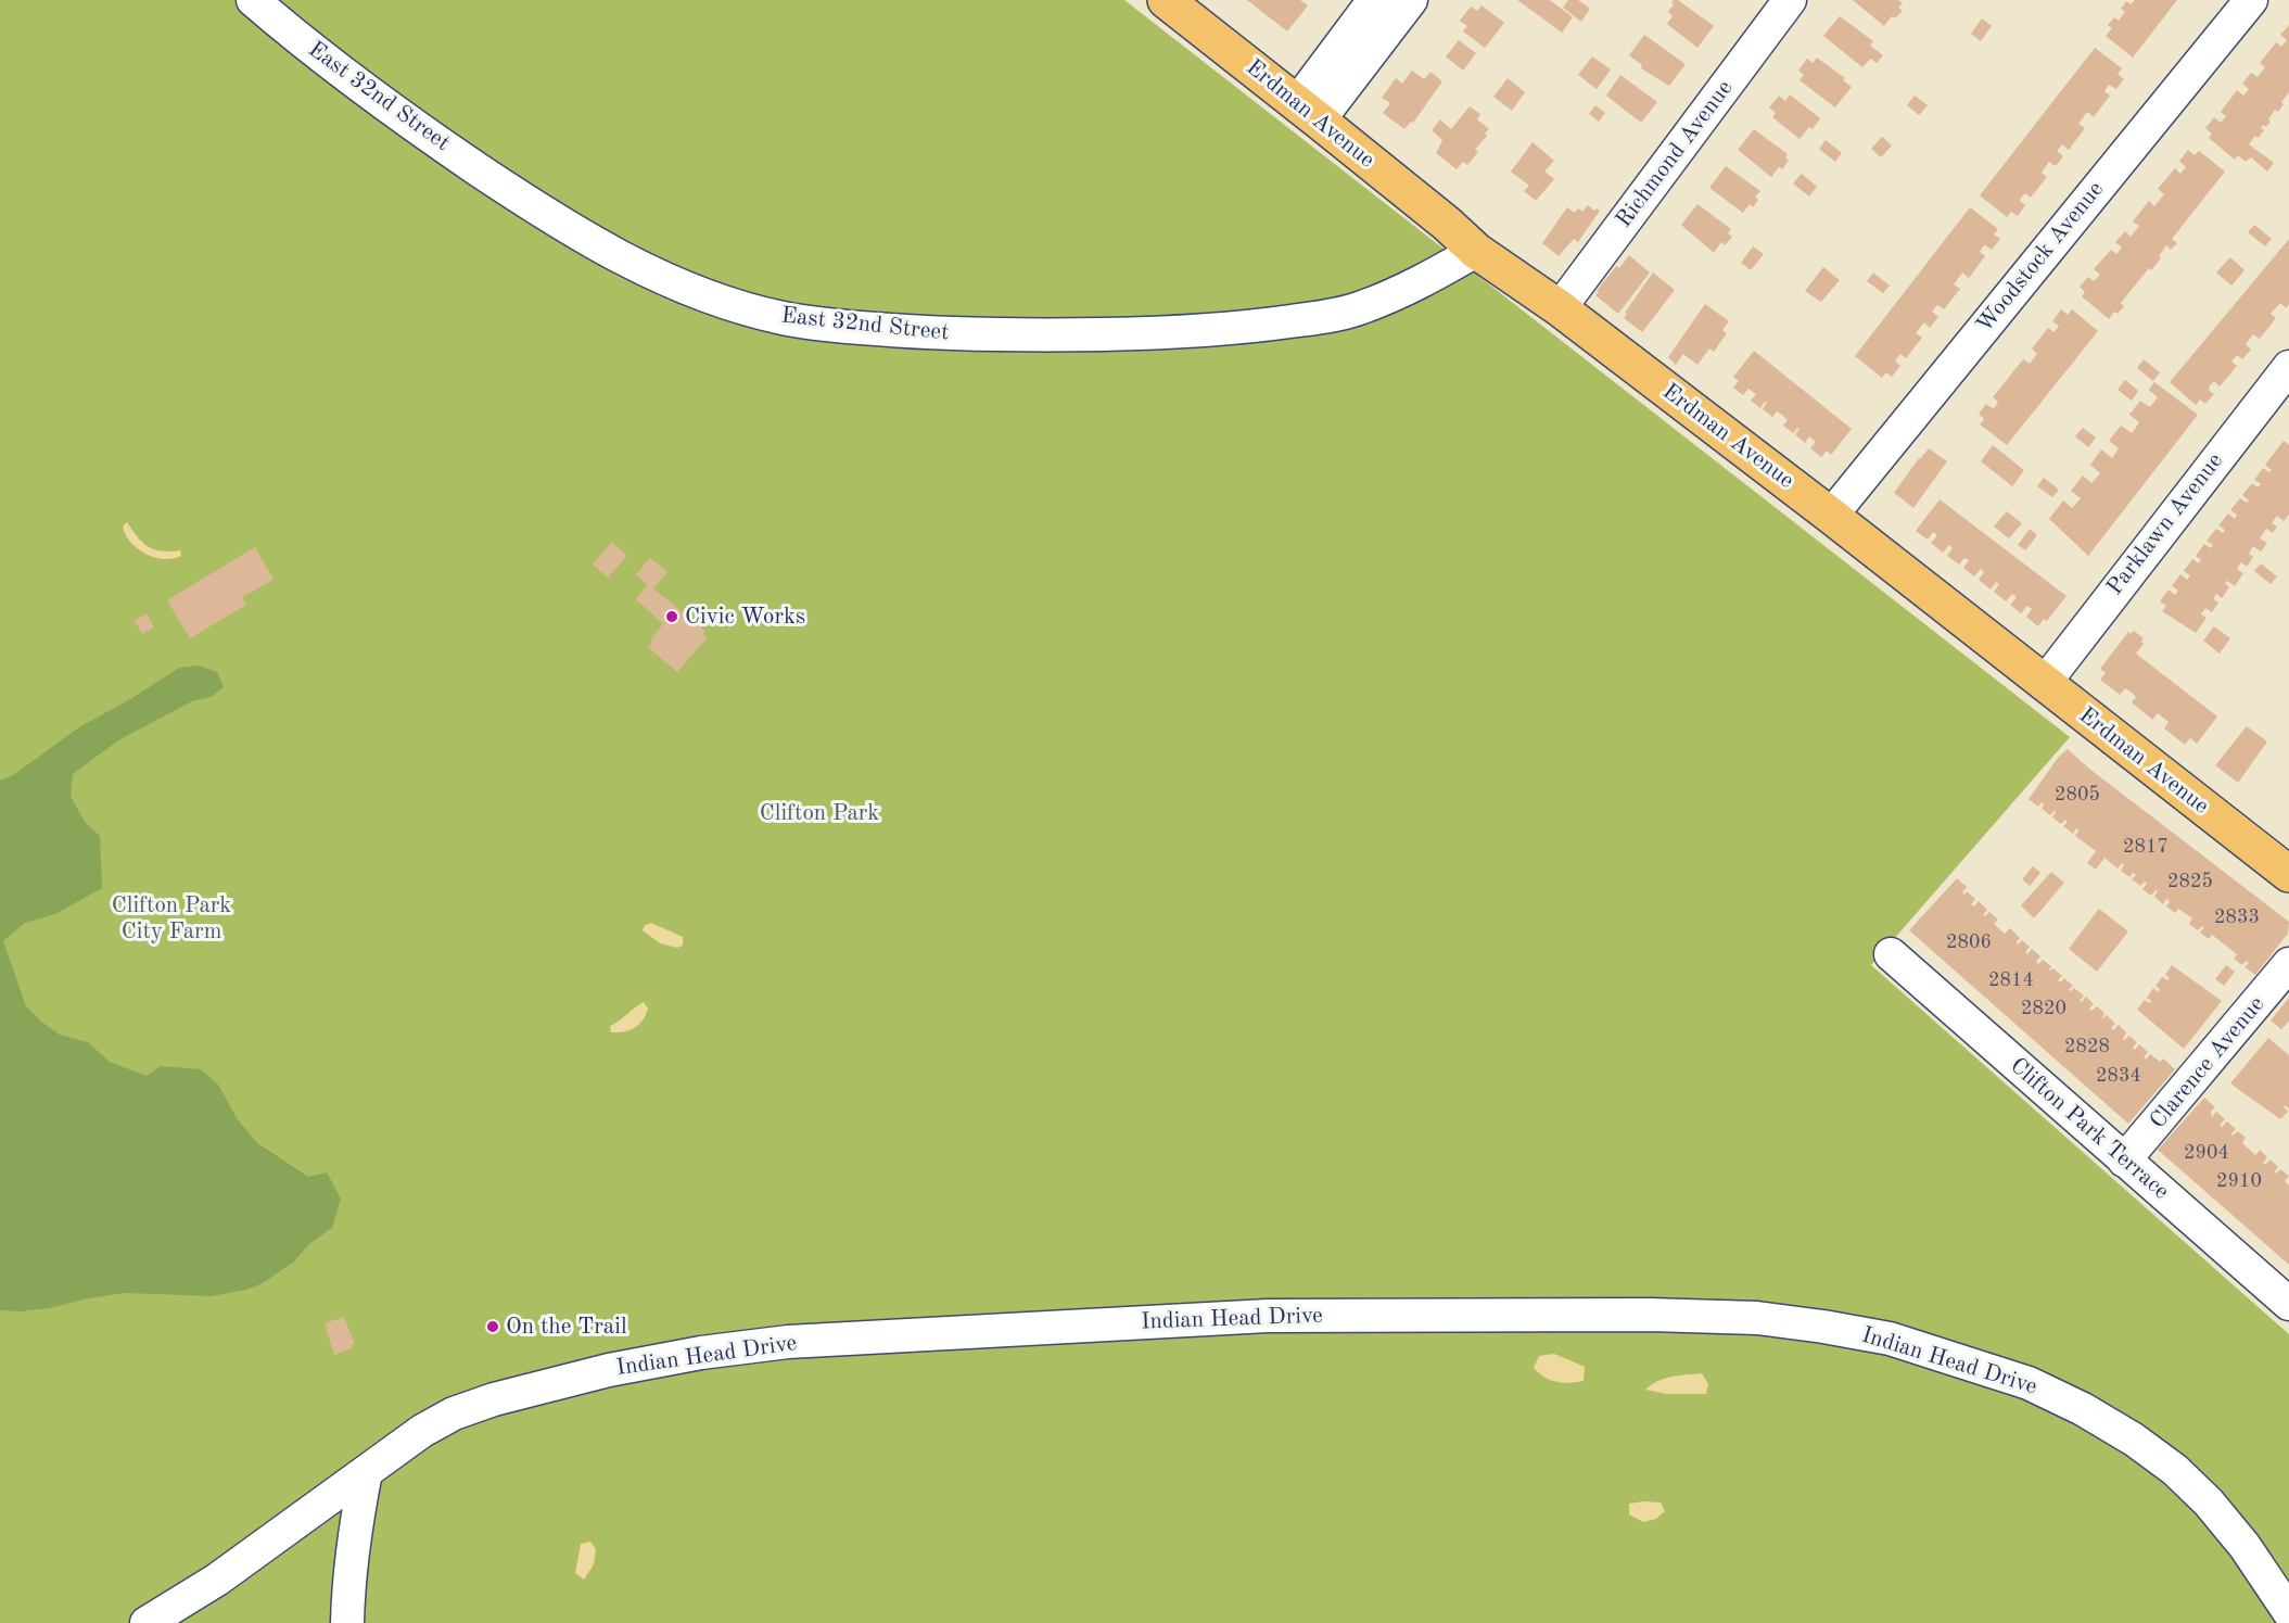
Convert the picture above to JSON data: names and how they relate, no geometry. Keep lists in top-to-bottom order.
{
  "streets": {
    "main road": ["Erdman Avenue"],
    "street": [
      "East 32nd Street",
      "Richmond Avenue",
      "Woodstock Avenue",
      "Parklawn Avenue",
      "Clarence Avenue",
      "Clifton Park Terrace",
      "Indian Head Drive"
    ]
  },
  "crossings": [
    ["East 32nd Street", "Erdman Avenue"],
    ["Erdman Avenue", "Richmond Avenue"],
    ["Erdman Avenue", "Woodstock Avenue"],
    ["Erdman Avenue", "Parklawn Avenue"],
    ["Clarence Avenue", "Clifton Park Terrace"]
  ],
  "parks": ["Clifton Park", "Clifton Park City Farm"],
  "places": ["Civic Works", "On the Trail"],
  "house_numbers": [
    "2805",
    "2817",
    "2825",
    "2833",
    "2806",
    "2814",
    "2820",
    "2828",
    "2834",
    "2904",
    "2910"
  ]
}
